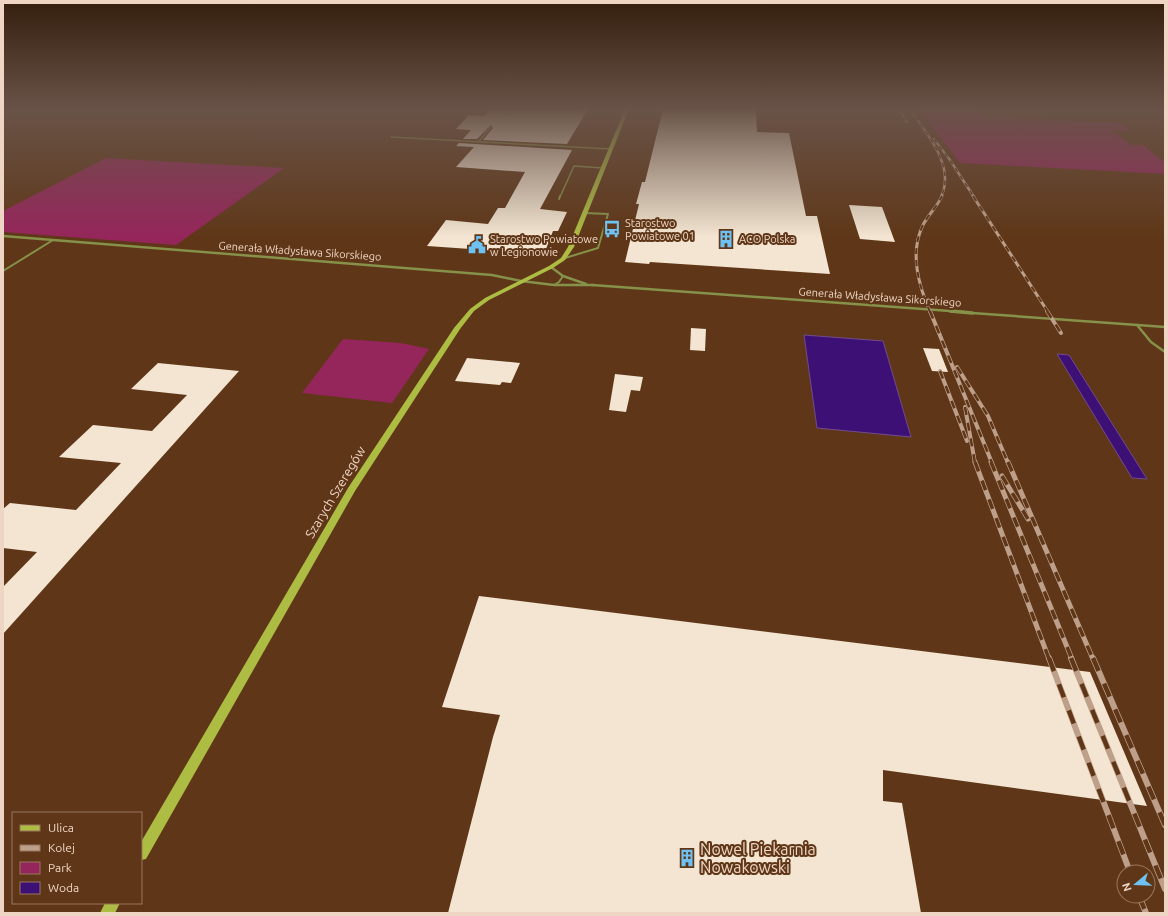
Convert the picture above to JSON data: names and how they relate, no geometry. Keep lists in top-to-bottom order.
{
  "streets": {
    "street": ["Generała Władysława Sikorskiego", "Szarych Szeregów"]
  },
  "crossings": [
    ["Generała Władysława Sikorskiego", "Szarych Szeregów"]
  ],
  "places": {
    "bus stop": ["Starostwo Powiatowe 01"],
    "building": ["ACO Polska", "Nowel Piekarnia Nowakowski"],
    "public building": ["Starostwo Powiatowe w Legionowie"]
  },
  "legend": [
    "Ulica",
    "Kolej",
    "Park",
    "Woda"
  ],
  "north": "left"
}
